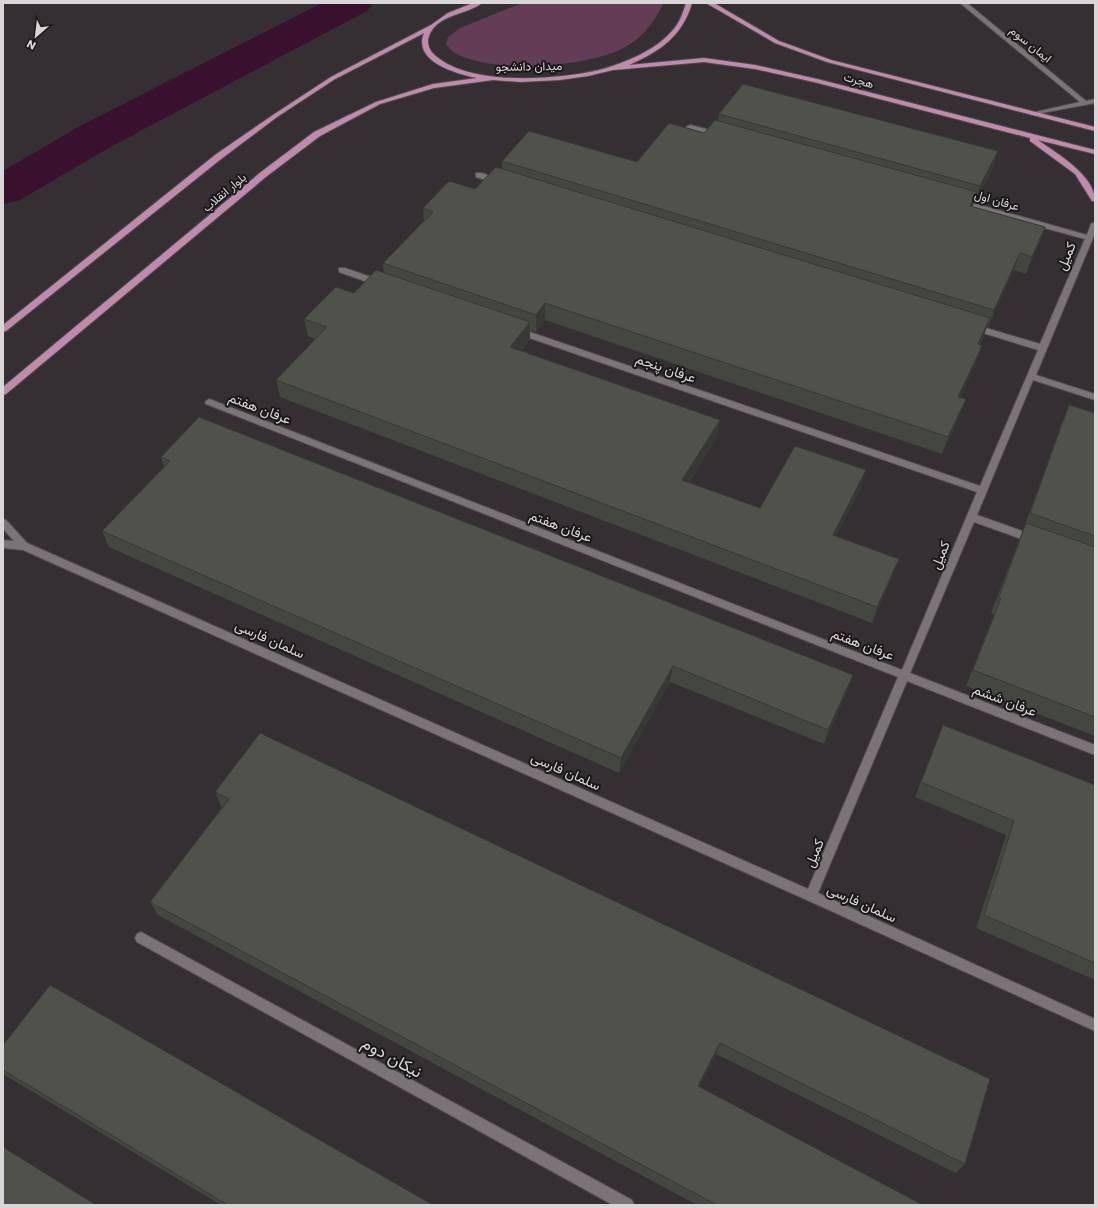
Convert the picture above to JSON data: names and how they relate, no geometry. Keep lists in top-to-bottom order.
{
  "streets": {
    "main road": ["میدان دانشجو", "هجرت", "بلوار انقلاب"],
    "street": [
      "ایمان سوم",
      "عرفان اول",
      "کمیل",
      "عرفان پنجم",
      "عرفان هفتم",
      "سلمان فارسی",
      "عرفان ششم",
      "نیکان دوم"
    ]
  },
  "crossings": [
    ["میدان دانشجو", "هجرت"],
    ["میدان دانشجو", "بلوار انقلاب"],
    ["عرفان اول", "کمیل"],
    ["کمیل", "عرفان پنجم"],
    ["کمیل", "عرفان هفتم"],
    ["کمیل", "سلمان فارسی"],
    ["کمیل", "عرفان ششم"],
    ["عرفان هفتم", "عرفان ششم"]
  ],
  "north": "bottom left"
}
